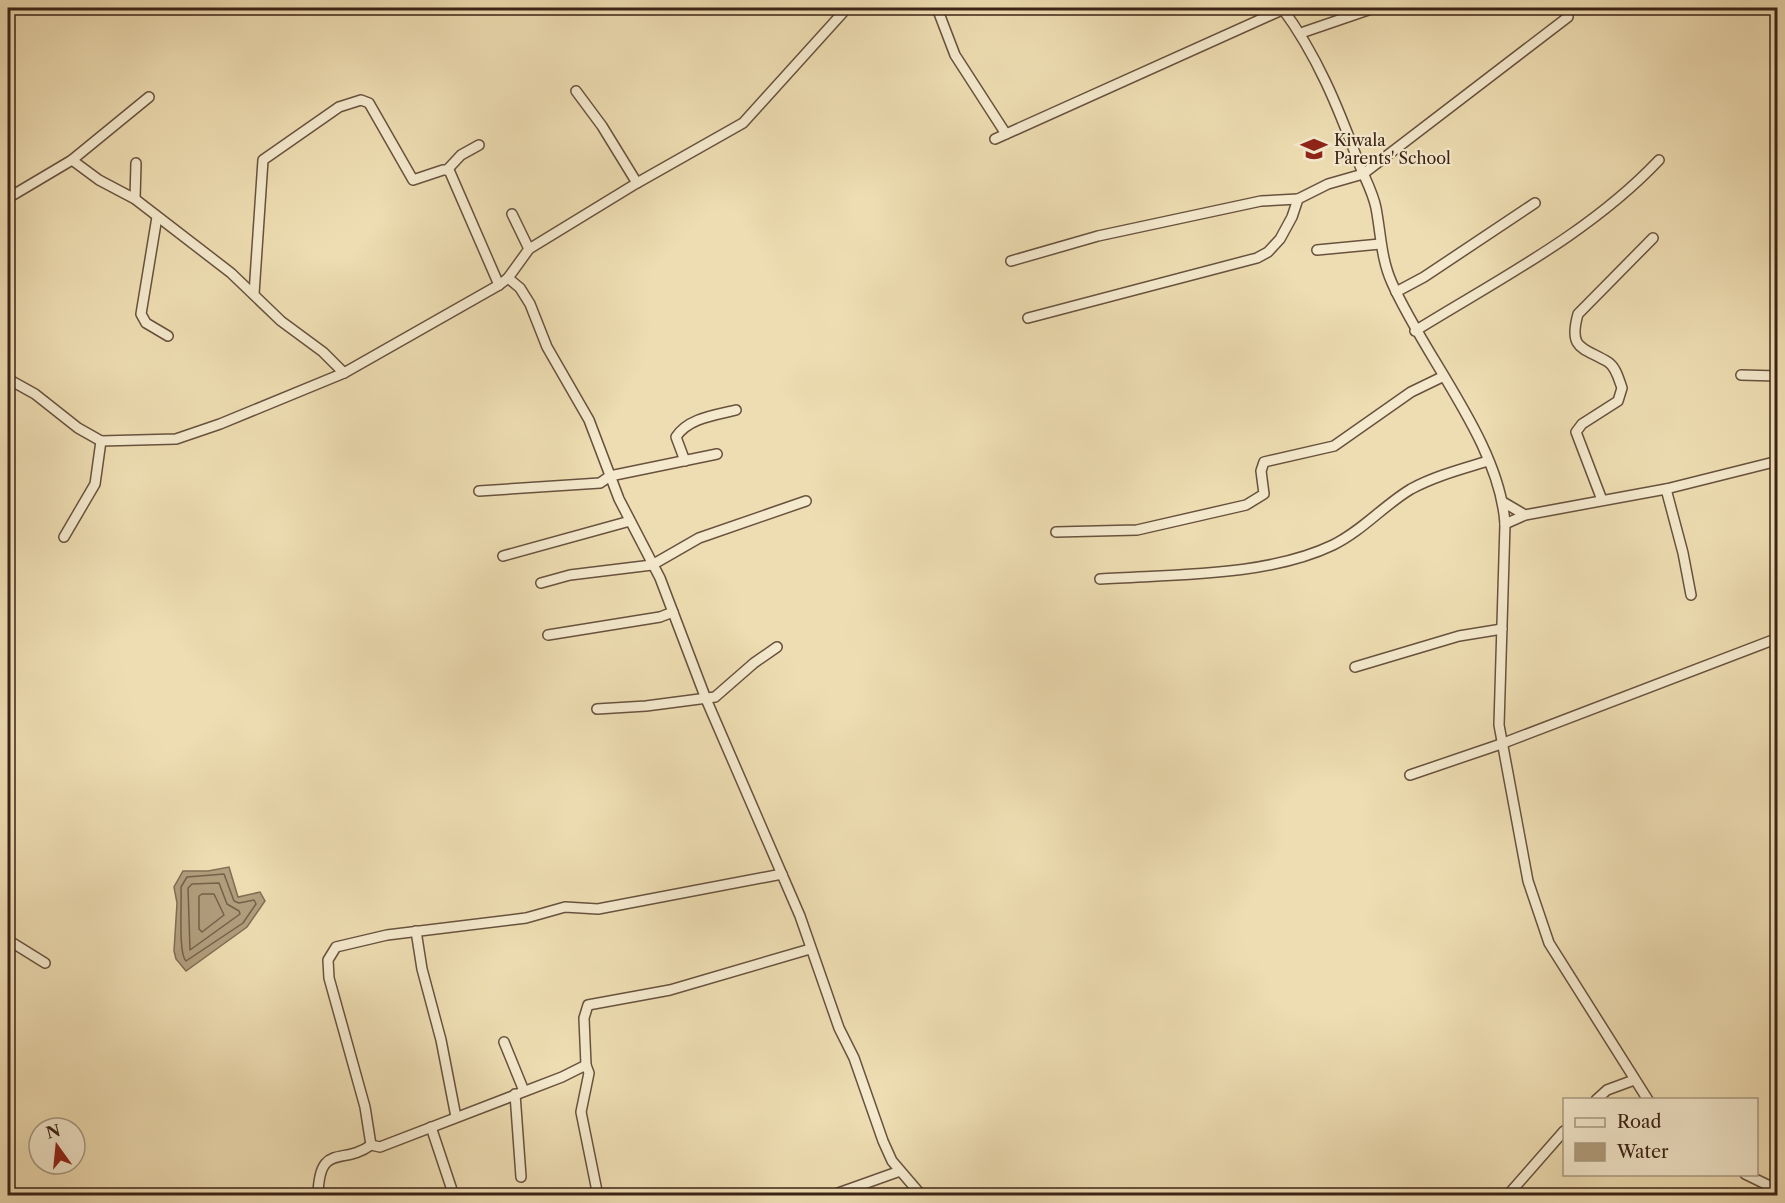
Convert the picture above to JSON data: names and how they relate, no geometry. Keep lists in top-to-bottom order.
{
  "places": {
    "school or university": ["Kiwala Parents' School"]
  },
  "legend": ["Road", "Water"],
  "north": "top"
}
